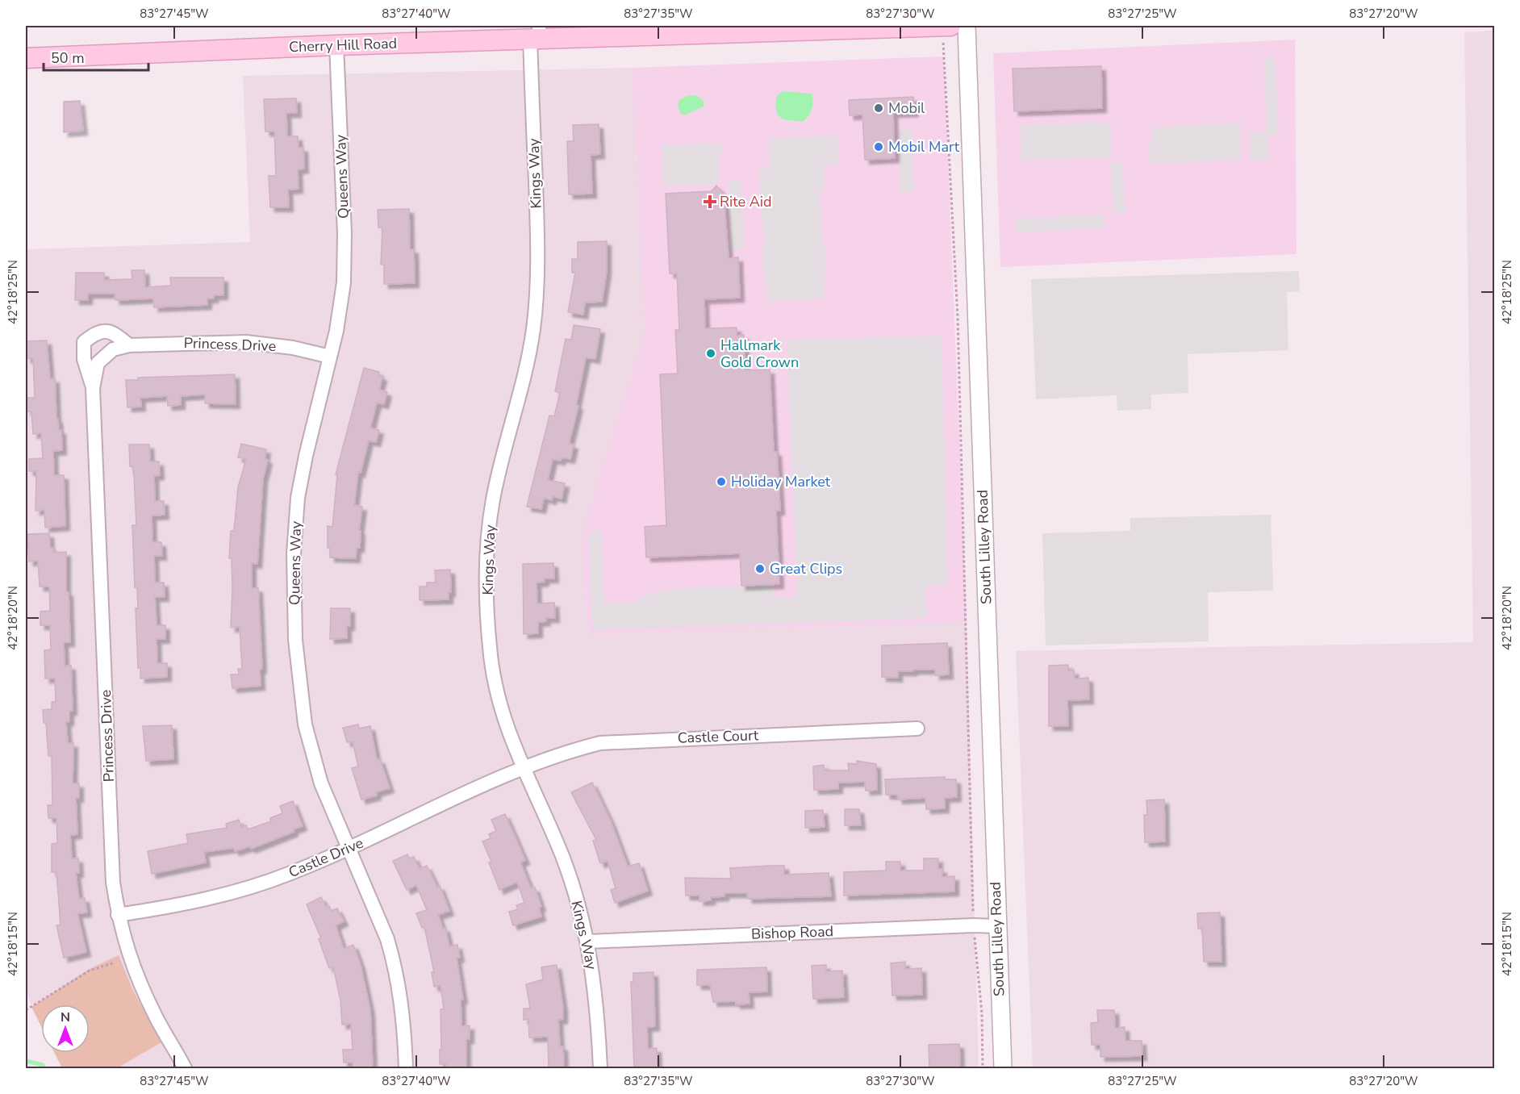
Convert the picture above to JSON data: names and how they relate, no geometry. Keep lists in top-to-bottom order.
{
  "streets": {
    "main road": ["Cherry Hill Road"],
    "street": [
      "Kings Way",
      "Queens Way",
      "Princess Drive",
      "South Lilley Road",
      "Castle Court",
      "Castle Drive",
      "Bishop Road"
    ]
  },
  "crossings": [
    ["Cherry Hill Road", "Kings Way"],
    ["Cherry Hill Road", "Queens Way"],
    ["Kings Way", "Castle Court"],
    ["Kings Way", "Castle Drive"],
    ["Kings Way", "Bishop Road"],
    ["Queens Way", "Princess Drive"],
    ["Queens Way", "Castle Drive"],
    ["Princess Drive", "Castle Drive"],
    ["South Lilley Road", "Bishop Road"],
    ["Castle Court", "Castle Drive"]
  ],
  "places": {
    "other": [
      "Mobil",
      "Mobil Mart",
      "Hallmark Gold Crown",
      "Holiday Market",
      "Great Clips"
    ],
    "health": ["Rite Aid"]
  },
  "scale_bar": "50 m",
  "north": "top",
  "coordinates": [
    "83°27'45\"W",
    "83°27'40\"W",
    "83°27'35\"W",
    "83°27'30\"W",
    "83°27'25\"W",
    "83°27'20\"W",
    "42°18'25\"N",
    "42°18'20\"N",
    "42°18'15\"N"
  ]
}
